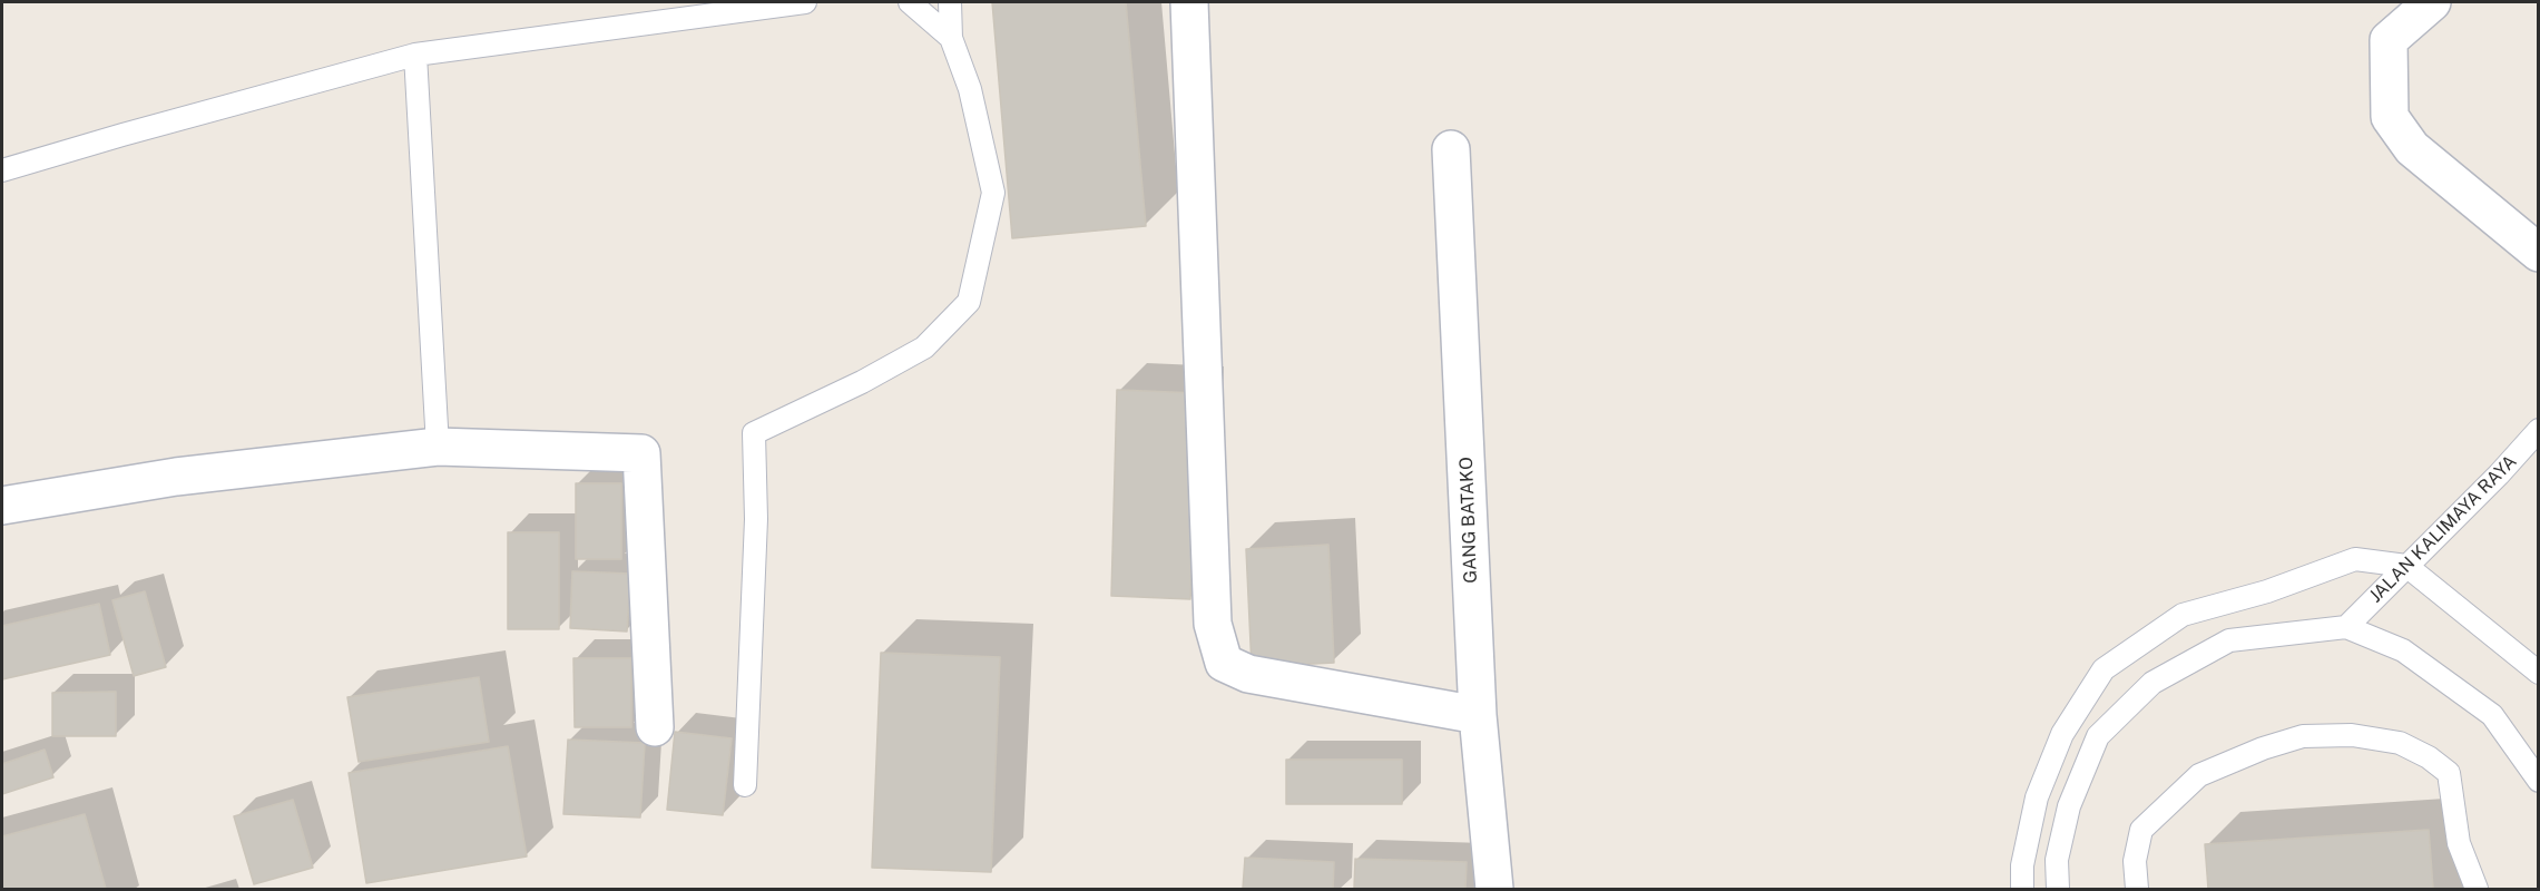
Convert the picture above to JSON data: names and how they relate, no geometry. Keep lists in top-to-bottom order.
{
  "streets": {
    "street": ["GANG BATAKO"],
    "lane": ["JALAN KALIMAYA RAYA"]
  }
}
